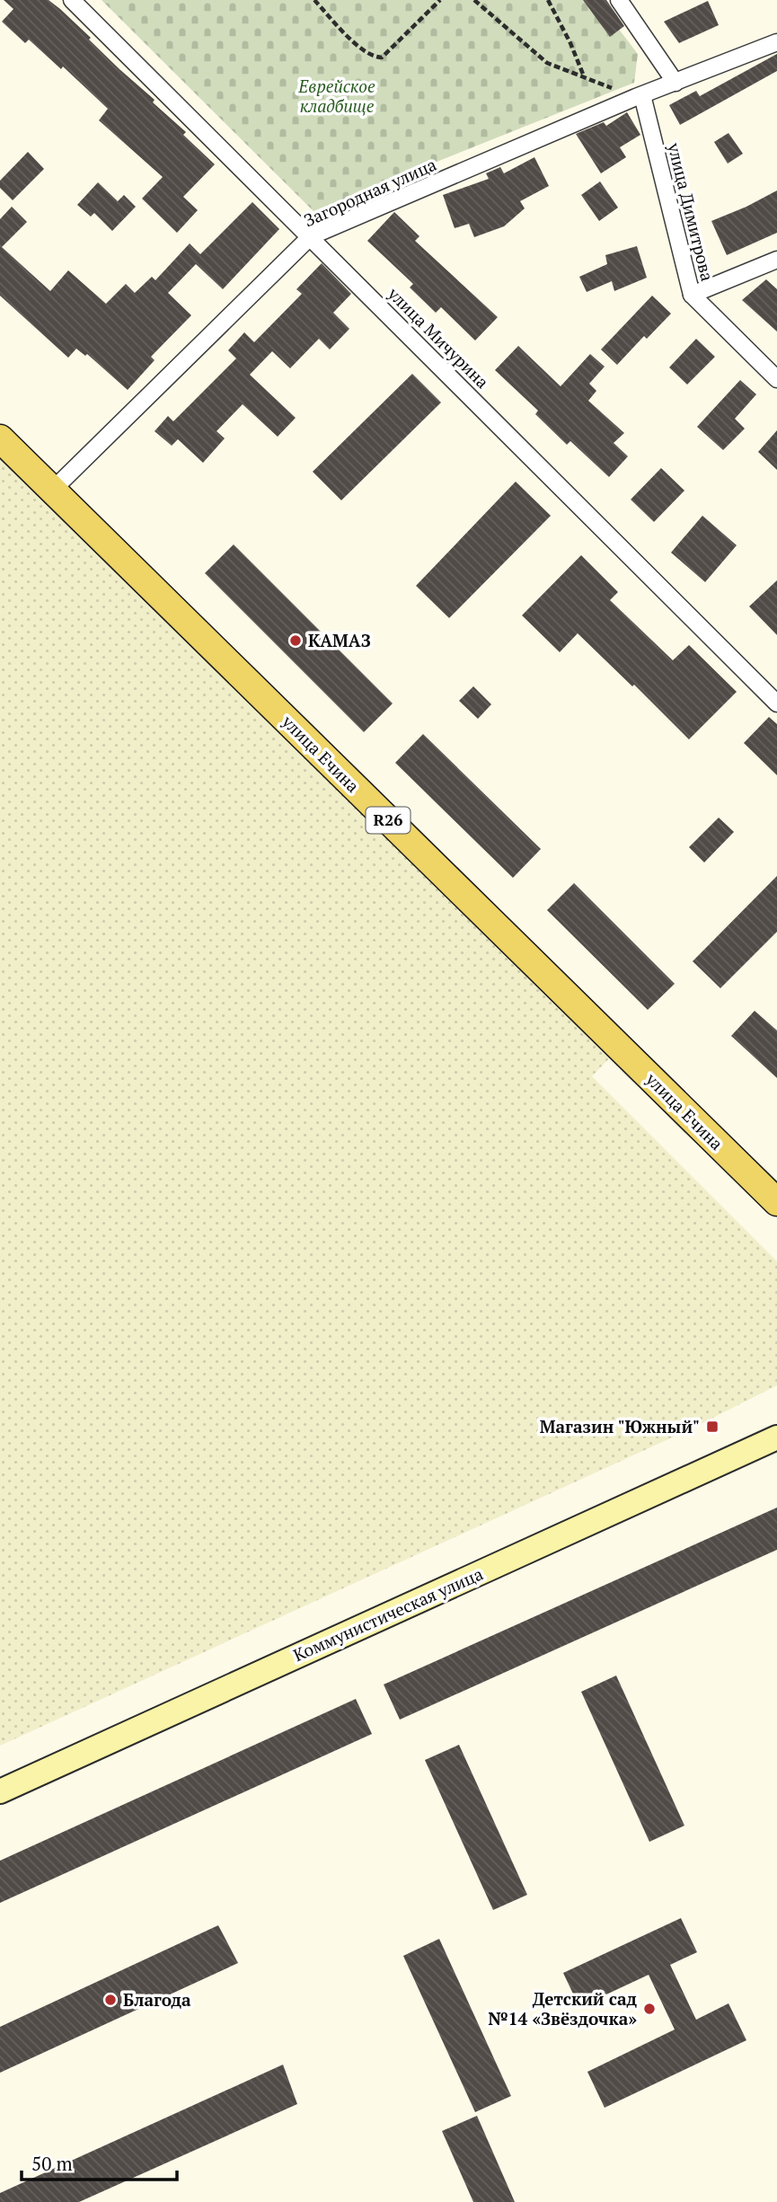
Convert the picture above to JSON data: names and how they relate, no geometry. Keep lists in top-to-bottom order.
{
  "streets": {
    "main road": ["улица Ечина", "R26", "Коммунистическая улица"],
    "street": ["Загородная улица", "улица Димитрова", "улица Мичурина"]
  },
  "crossings": [
    ["Загородная улица", "улица Димитрова"],
    ["Загородная улица", "улица Мичурина"],
    ["Загородная улица", "улица Ечина"]
  ],
  "parks": ["Еврейское кладбище"],
  "places": {
    "other": ["КАМАЗ", "Благода", "Детский сад №14 «Звёздочка»"],
    "transit": ["Магазин \"Южный\""]
  },
  "scale_bar": "50 m"
}
